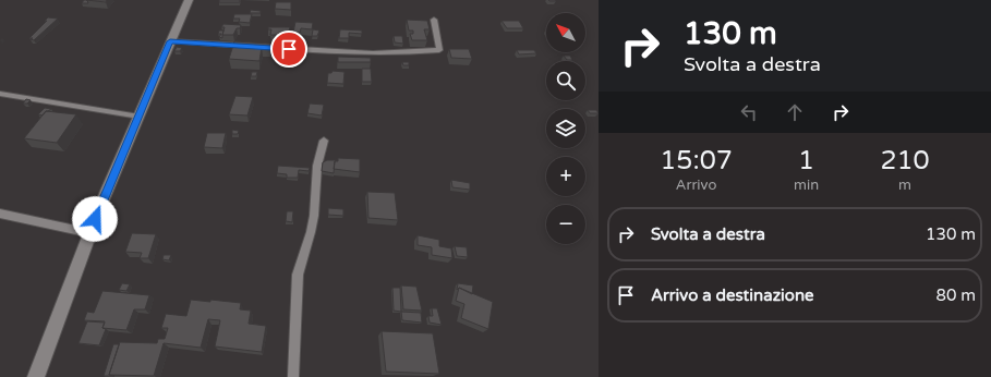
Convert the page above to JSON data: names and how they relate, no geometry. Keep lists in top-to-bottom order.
{
  "north": "top left",
  "page": {
    "turn": ["130 m", "Svolta a destra"],
    "map_buttons": ["+", "−"],
    "eta": [
      "15:07",
      "Arrivo",
      "1",
      "min",
      "210",
      "m"
    ],
    "list": [
      {
        "name": "Svolta a destra",
        "value": "130 m"
      },
      {
        "name": "Arrivo a destinazione",
        "value": "80 m"
      }
    ]
  }
}
